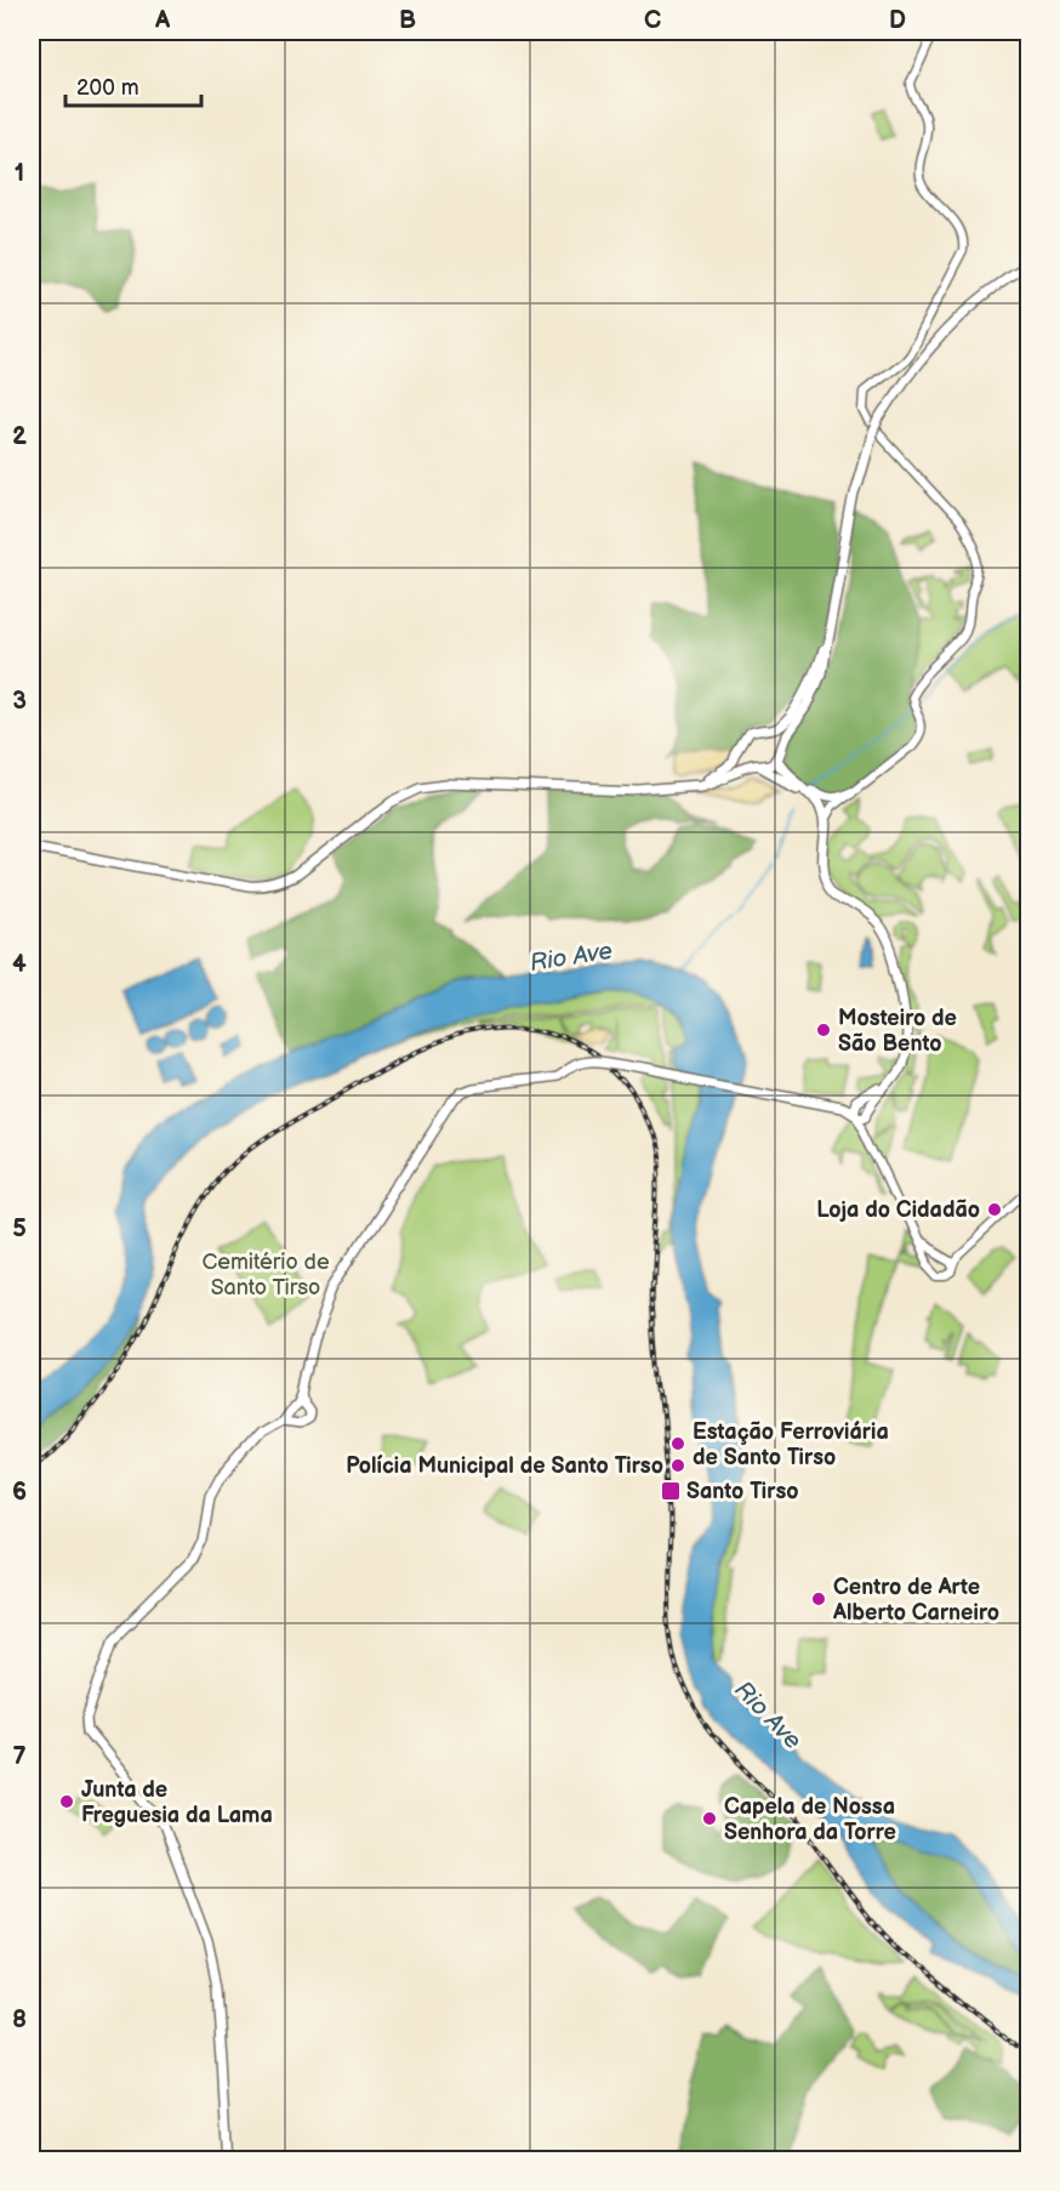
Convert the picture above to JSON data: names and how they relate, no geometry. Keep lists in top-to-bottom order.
{
  "water": ["Rio Ave"],
  "parks": ["Cemitério de Santo Tirso"],
  "places": {
    "other": [
      "Mosteiro de São Bento",
      "Loja do Cidadão",
      "Estação Ferroviária de Santo Tirso",
      "Polícia Municipal de Santo Tirso",
      "Centro de Arte Alberto Carneiro",
      "Junta de Freguesia da Lama",
      "Capela de Nossa Senhora da Torre"
    ],
    "transit": ["Santo Tirso"]
  },
  "scale_bar": "200 m",
  "grid": {
    "columns": [
      "A",
      "B",
      "C",
      "D"
    ],
    "rows": [
      "1",
      "2",
      "3",
      "4",
      "5",
      "6",
      "7",
      "8"
    ]
  }
}
